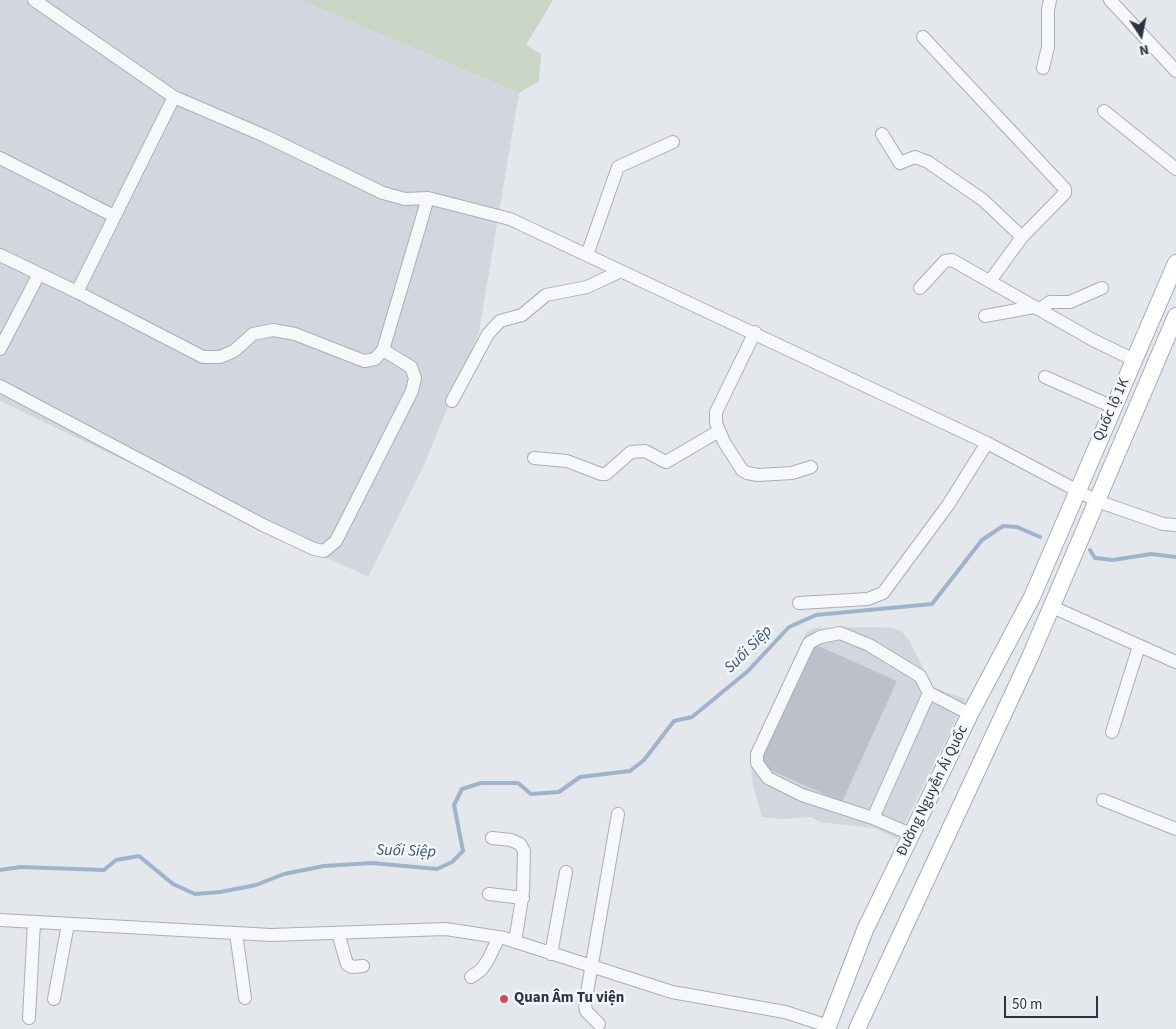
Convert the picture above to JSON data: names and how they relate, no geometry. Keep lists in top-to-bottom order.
{
  "streets": {
    "main road": ["Quốc lộ 1K", "Đường Nguyễn Ái Quốc"]
  },
  "crossings": [
    ["Quốc lộ 1K", "Đường Nguyễn Ái Quốc"]
  ],
  "water": ["Suối Siệp"],
  "places": ["Quan Âm Tu viện"],
  "scale_bar": "50 m",
  "north": "bottom"
}
